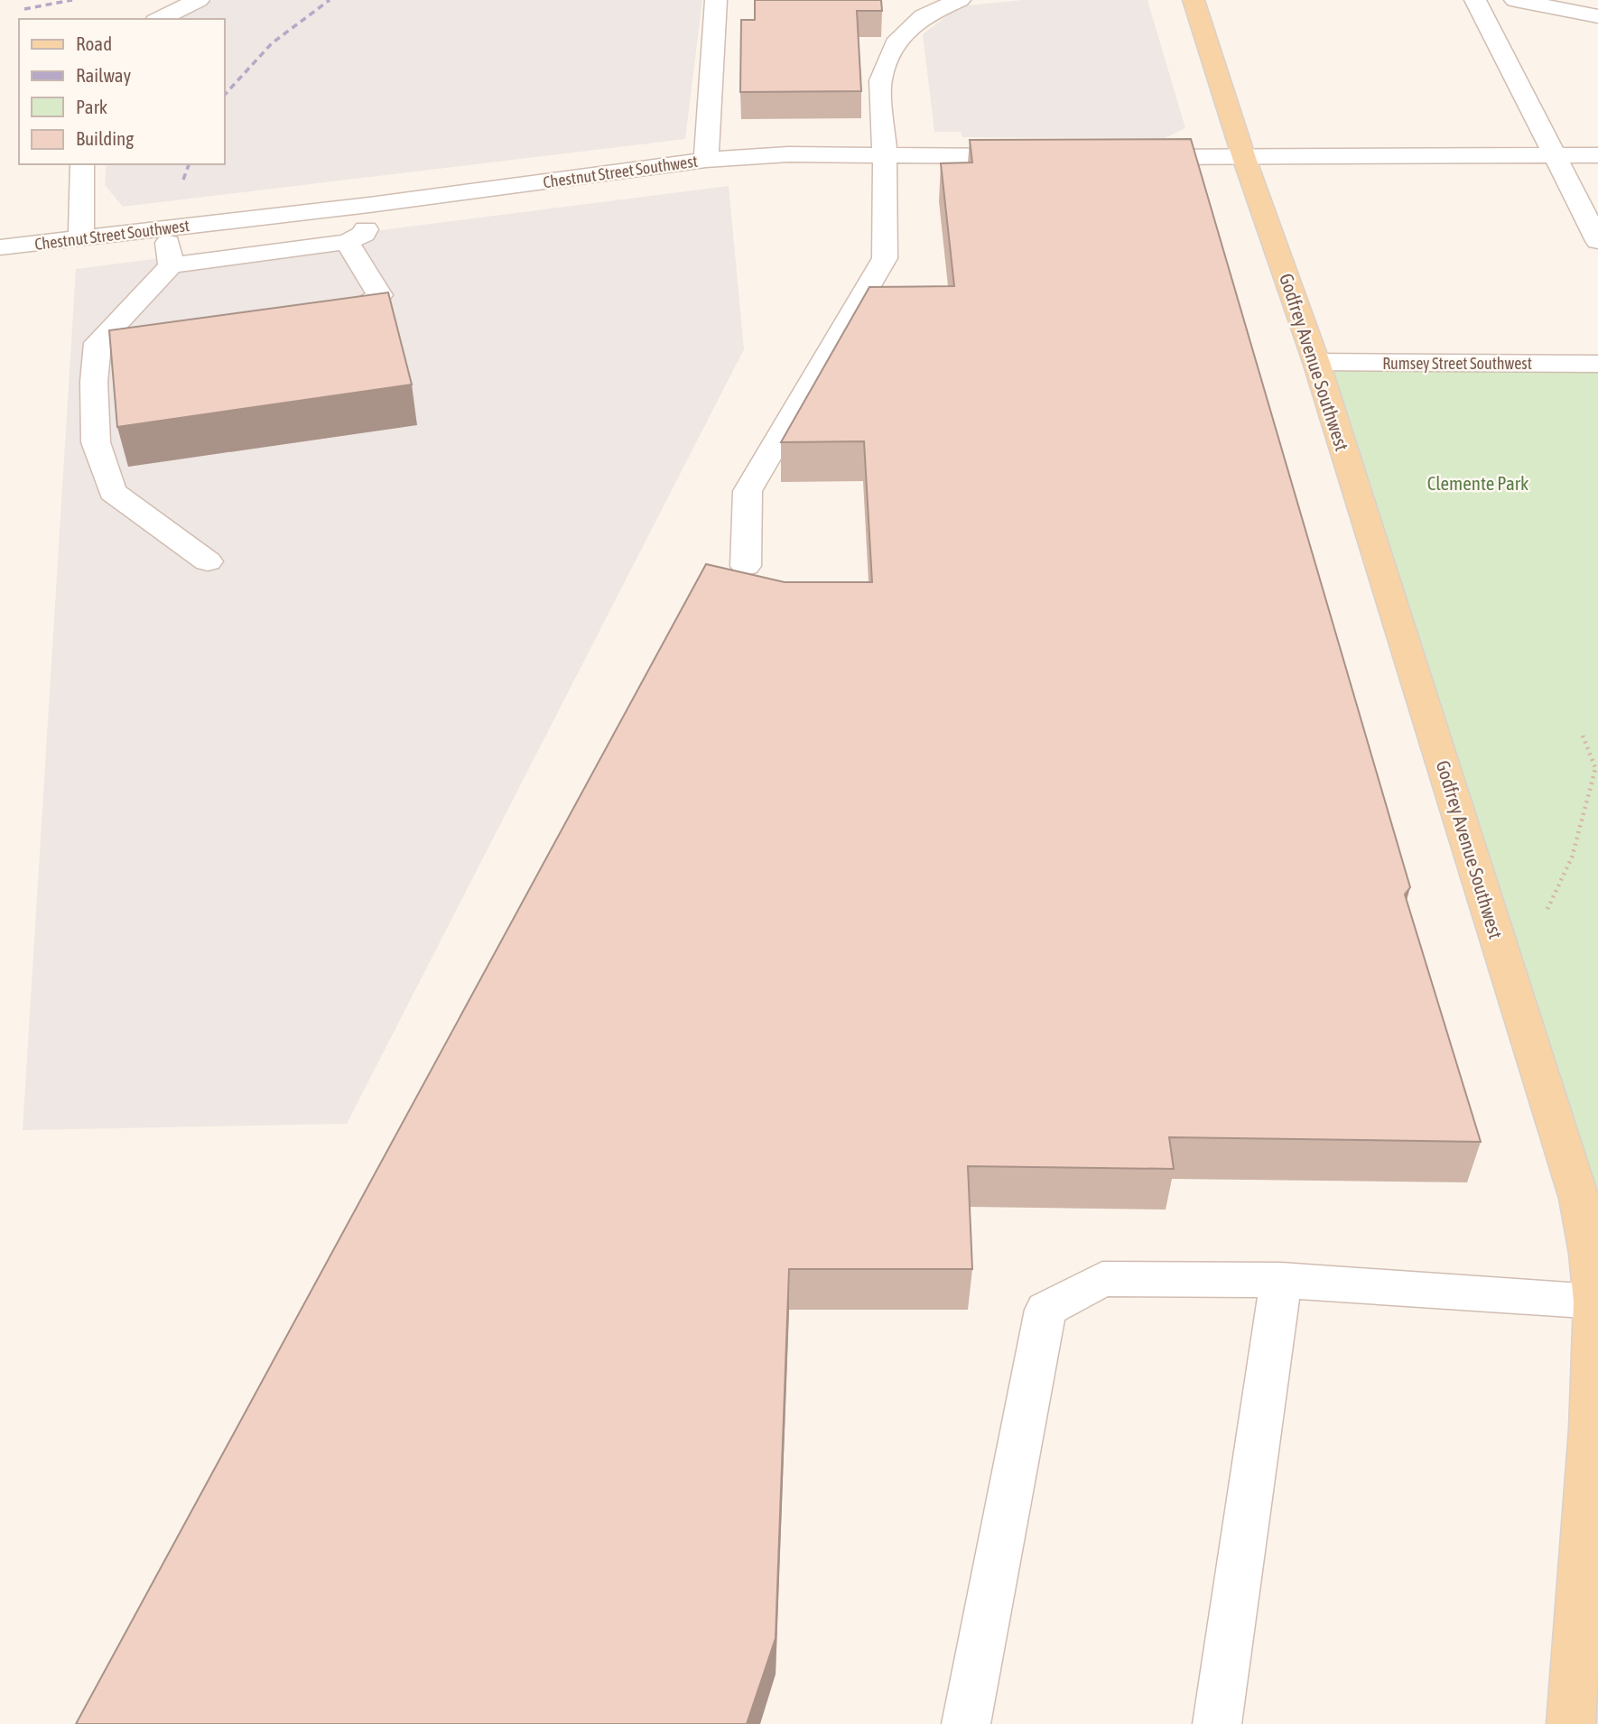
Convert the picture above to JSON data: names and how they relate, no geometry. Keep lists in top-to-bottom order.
{
  "streets": {
    "main road": ["Godfrey Avenue Southwest"],
    "street": ["Chestnut Street Southwest", "Rumsey Street Southwest"]
  },
  "crossings": [
    ["Godfrey Avenue Southwest", "Rumsey Street Southwest"]
  ],
  "parks": ["Clemente Park"],
  "legend": [
    "Road",
    "Railway",
    "Park",
    "Building"
  ]
}
